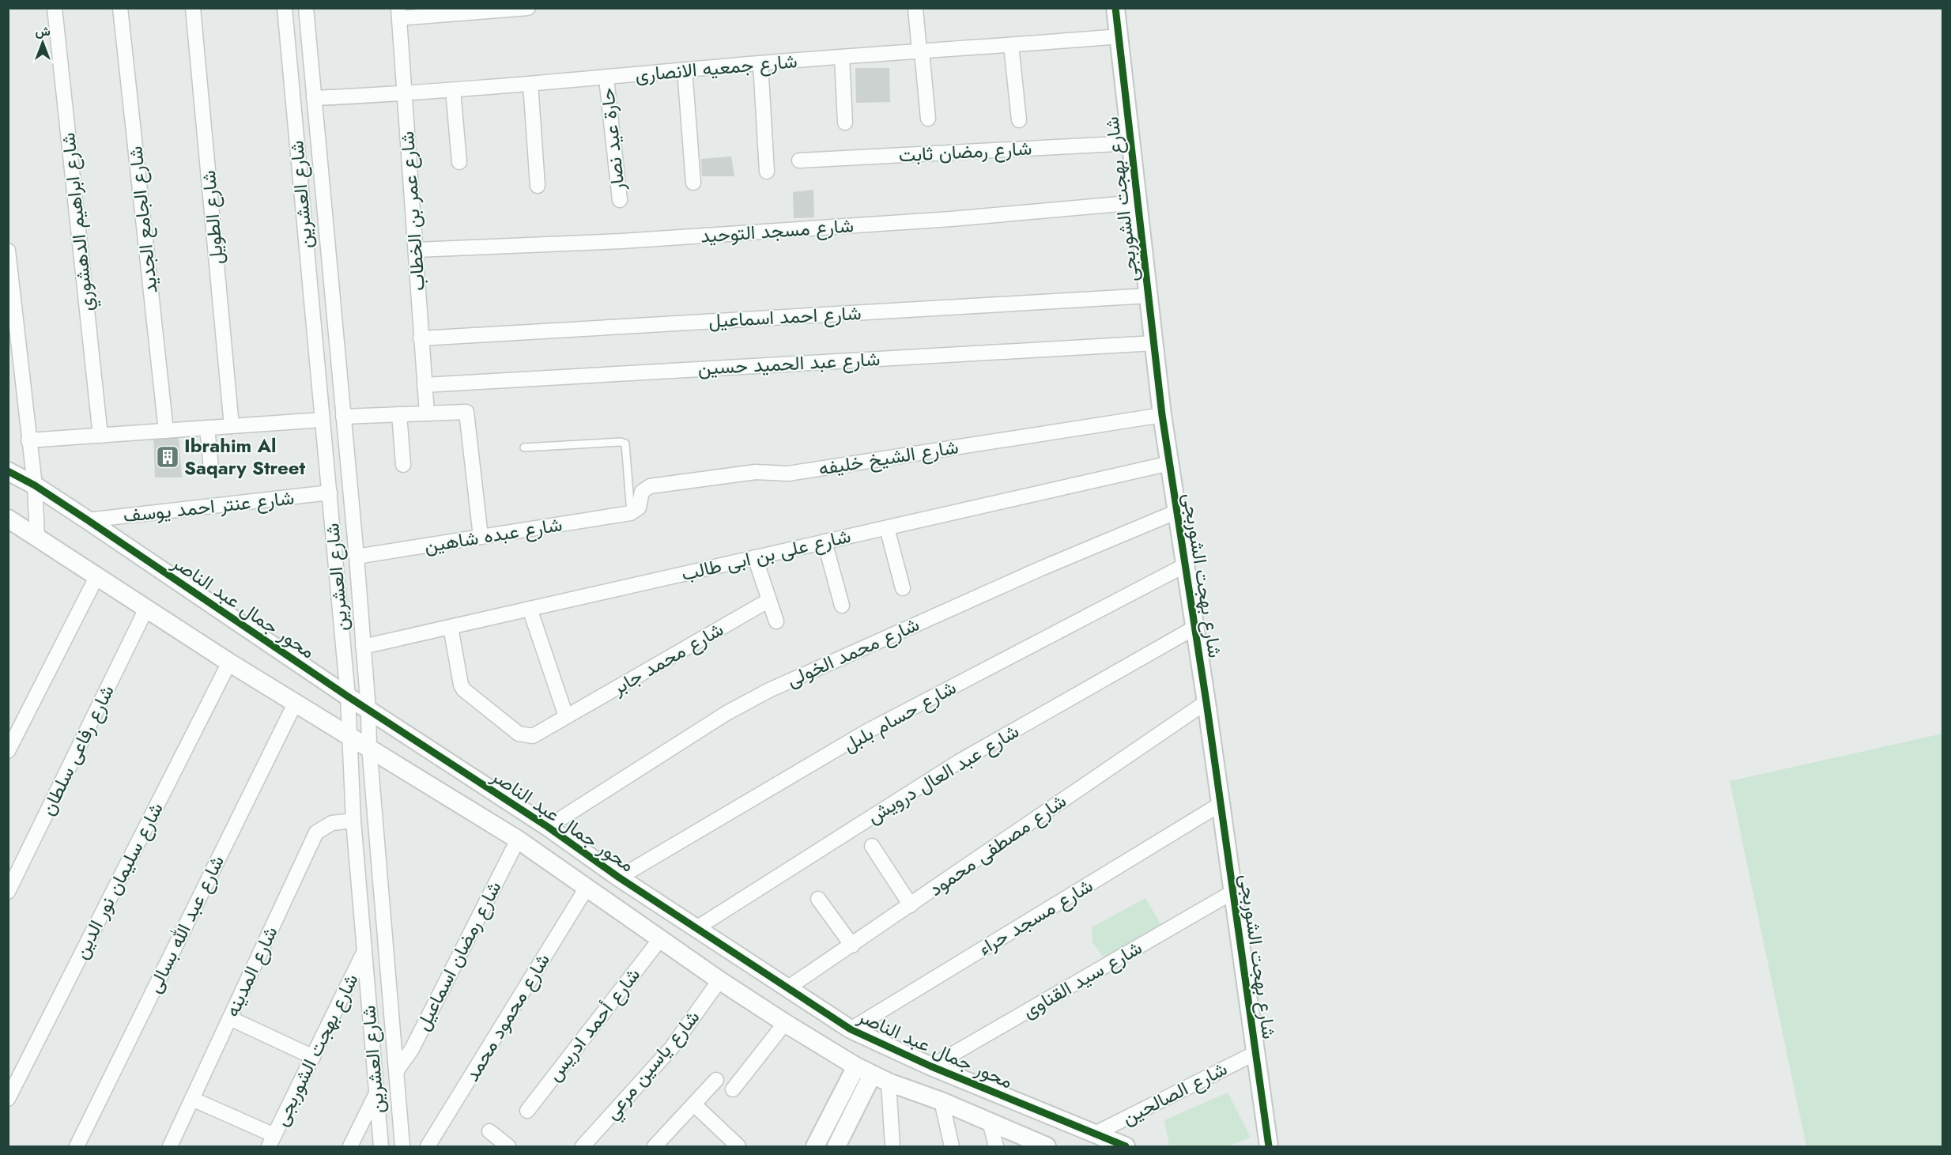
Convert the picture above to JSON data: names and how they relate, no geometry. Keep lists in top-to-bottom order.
{
  "streets": {
    "street": [
      "شارع جمعيه الانصارى",
      "حارة عيد نصار",
      "شارع رمضان ثابت",
      "شارع العشرين",
      "شارع بهجت الشوربجى",
      "شارع عمر بن الخطاب",
      "شارع الطويل",
      "شارع الجامع الجديد",
      "شارع ابراهيم الدهشوري",
      "شارع مسجد التوحيد",
      "شارع احمد اسماعيل",
      "شارع عبد الحميد حسين",
      "شارع الشيخ خليفه",
      "شارع عنتر احمد يوسف",
      "شارع عبده شاهين",
      "شارع على بن ابى طالب",
      "محور جمال عبد الناصر",
      "شارع محمد الخولى",
      "شارع محمد جابر",
      "شارع حسام بلبل",
      "شارع رفاعى سلطان",
      "شارع عبد العال درويش",
      "شارع مصطفى محمود",
      "شارع سليمان نور الدين",
      "شارع مسجد حراء",
      "شارع عبد الله بسالى",
      "شارع رمضان اسماعيل",
      "شارع المدينه",
      "شارع سيد القناوى",
      "شارع محمود محمد",
      "شارع أحمد ادريس",
      "شارع ياسين مرعي",
      "شارع الصالحين"
    ]
  },
  "crossings": [
    ["شارع جمعيه الانصارى", "حارة عيد نصار"],
    ["شارع جمعيه الانصارى", "شارع العشرين"],
    ["شارع جمعيه الانصارى", "شارع بهجت الشوربجى"],
    ["شارع جمعيه الانصارى", "شارع عمر بن الخطاب"],
    ["شارع رمضان ثابت", "شارع بهجت الشوربجى"],
    ["شارع العشرين", "شارع بهجت الشوربجى"],
    ["شارع العشرين", "شارع عنتر احمد يوسف"],
    ["شارع العشرين", "شارع عبده شاهين"],
    ["شارع العشرين", "شارع على بن ابى طالب"],
    ["شارع العشرين", "محور جمال عبد الناصر"],
    ["شارع العشرين", "شارع رمضان اسماعيل"],
    ["شارع العشرين", "شارع المدينه"],
    ["شارع بهجت الشوربجى", "شارع مسجد التوحيد"],
    ["شارع بهجت الشوربجى", "شارع احمد اسماعيل"],
    ["شارع بهجت الشوربجى", "شارع عبد الحميد حسين"],
    ["شارع بهجت الشوربجى", "شارع الشيخ خليفه"],
    ["شارع بهجت الشوربجى", "شارع على بن ابى طالب"],
    ["شارع بهجت الشوربجى", "شارع محمد الخولى"],
    ["شارع بهجت الشوربجى", "شارع حسام بلبل"],
    ["شارع بهجت الشوربجى", "شارع عبد العال درويش"],
    ["شارع بهجت الشوربجى", "شارع مصطفى محمود"],
    ["شارع بهجت الشوربجى", "شارع مسجد حراء"],
    ["شارع بهجت الشوربجى", "شارع سيد القناوى"],
    ["شارع بهجت الشوربجى", "شارع الصالحين"],
    ["شارع عمر بن الخطاب", "شارع مسجد التوحيد"],
    ["شارع عمر بن الخطاب", "شارع احمد اسماعيل"],
    ["شارع عمر بن الخطاب", "شارع عبد الحميد حسين"],
    ["شارع الشيخ خليفه", "شارع عبده شاهين"],
    ["شارع عنتر احمد يوسف", "محور جمال عبد الناصر"],
    ["شارع على بن ابى طالب", "شارع محمد جابر"],
    ["محور جمال عبد الناصر", "شارع محمد الخولى"],
    ["محور جمال عبد الناصر", "شارع حسام بلبل"],
    ["محور جمال عبد الناصر", "شارع عبد العال درويش"],
    ["محور جمال عبد الناصر", "شارع مصطفى محمود"],
    ["محور جمال عبد الناصر", "شارع مسجد حراء"],
    ["محور جمال عبد الناصر", "شارع سيد القناوى"],
    ["محور جمال عبد الناصر", "شارع الصالحين"]
  ],
  "places": {
    "building": ["Ibrahim Al Saqary Street"]
  },
  "north": "top"
}
